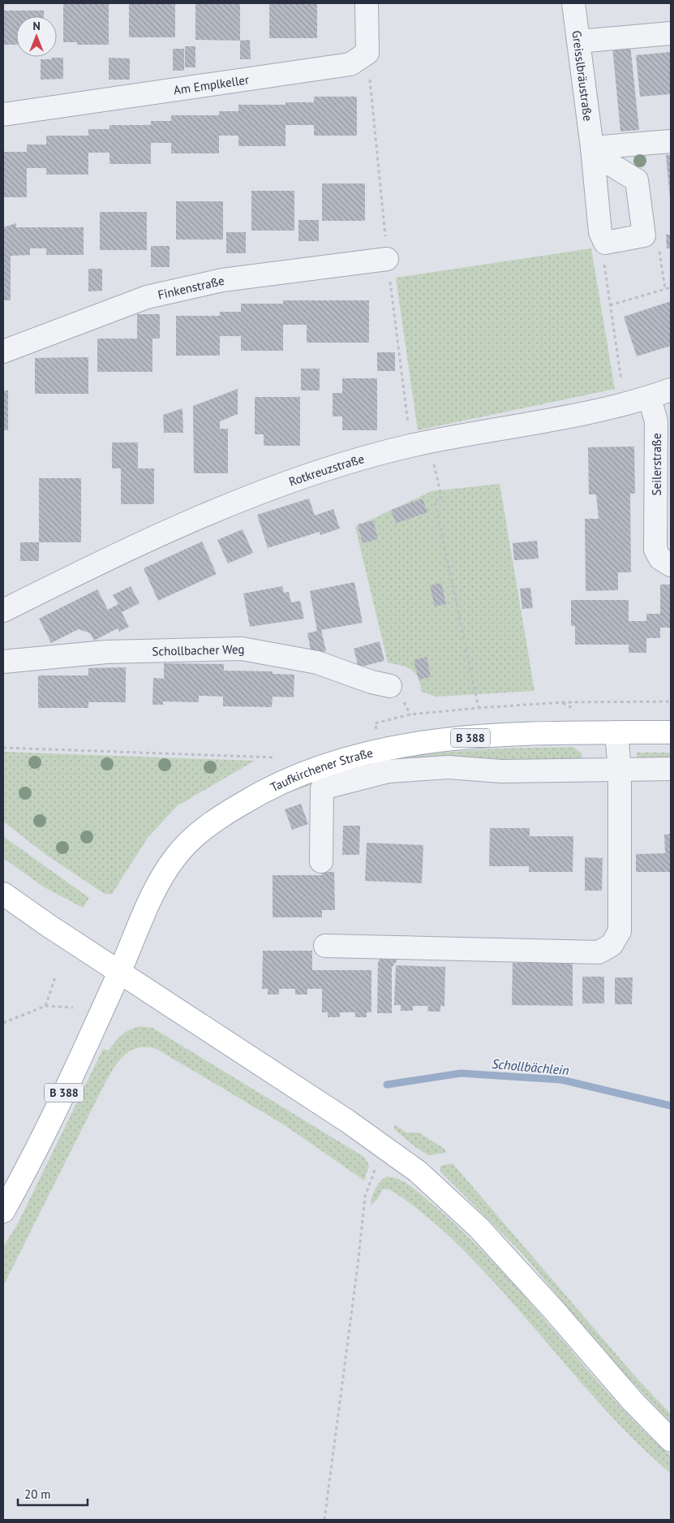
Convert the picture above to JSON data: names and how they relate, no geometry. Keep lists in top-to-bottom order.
{
  "streets": {
    "main road": ["B 388", "Taufkirchener Straße"],
    "street": [
      "Greisslbräustraße",
      "Am Emplkeller",
      "Finkenstraße",
      "Seilerstraße",
      "Rotkreuzstraße",
      "Schollbacher Weg"
    ]
  },
  "crossings": [
    ["Seilerstraße", "Rotkreuzstraße"],
    ["B 388", "Taufkirchener Straße"]
  ],
  "water": ["Schollbächlein"],
  "scale_bar": "20 m",
  "north": "top"
}
